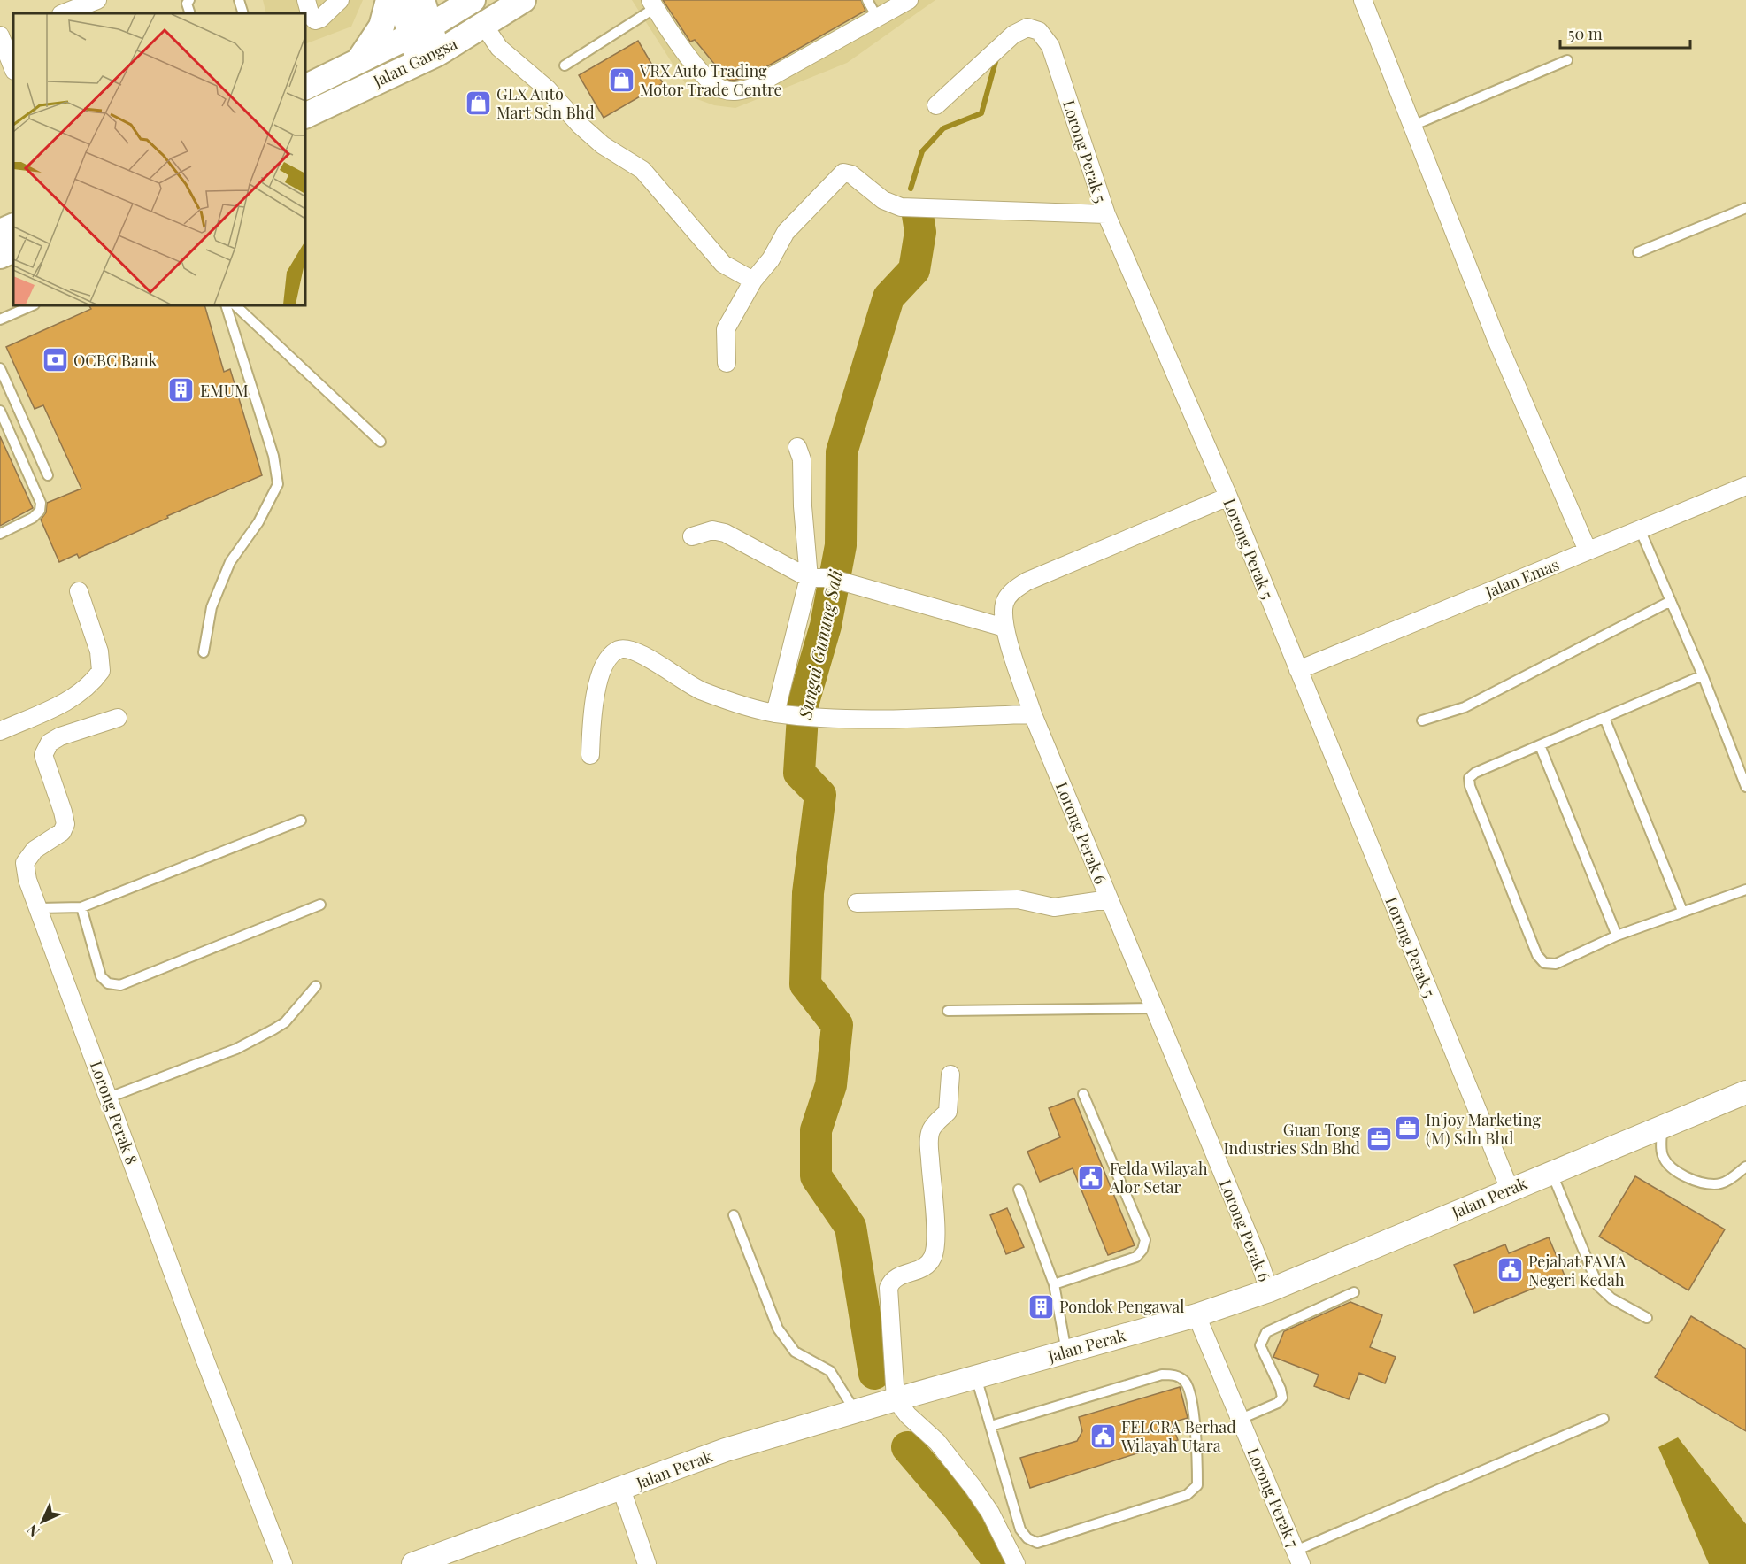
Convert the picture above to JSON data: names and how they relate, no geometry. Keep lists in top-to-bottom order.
{
  "streets": {
    "main road": ["Jalan Gangsa"],
    "street": [
      "Lorong Perak 5",
      "Jalan Emas",
      "Lorong Perak 6",
      "Lorong Perak 8",
      "Jalan Perak",
      "Lorong Perak 7"
    ]
  },
  "crossings": [
    ["Lorong Perak 5", "Jalan Emas"],
    ["Lorong Perak 5", "Lorong Perak 6"],
    ["Lorong Perak 5", "Jalan Perak"],
    ["Lorong Perak 6", "Jalan Perak"],
    ["Jalan Perak", "Lorong Perak 7"]
  ],
  "water": ["Sungai Gunung Sali"],
  "places": {
    "shop": ["VRX Auto Trading Motor Trade Centre", "GLX Auto Mart Sdn Bhd"],
    "bank": ["OCBC Bank"],
    "building": ["EMUM", "Pondok Pengawal"],
    "office": ["In'joy Marketing (M) Sdn Bhd", "Guan Tong Industries Sdn Bhd"],
    "public building": ["Felda Wilayah Alor Setar", "Pejabat FAMA Negeri Kedah", "FELCRA Berhad Wilayah Utara"]
  },
  "scale_bar": "50 m",
  "north": "bottom left"
}
